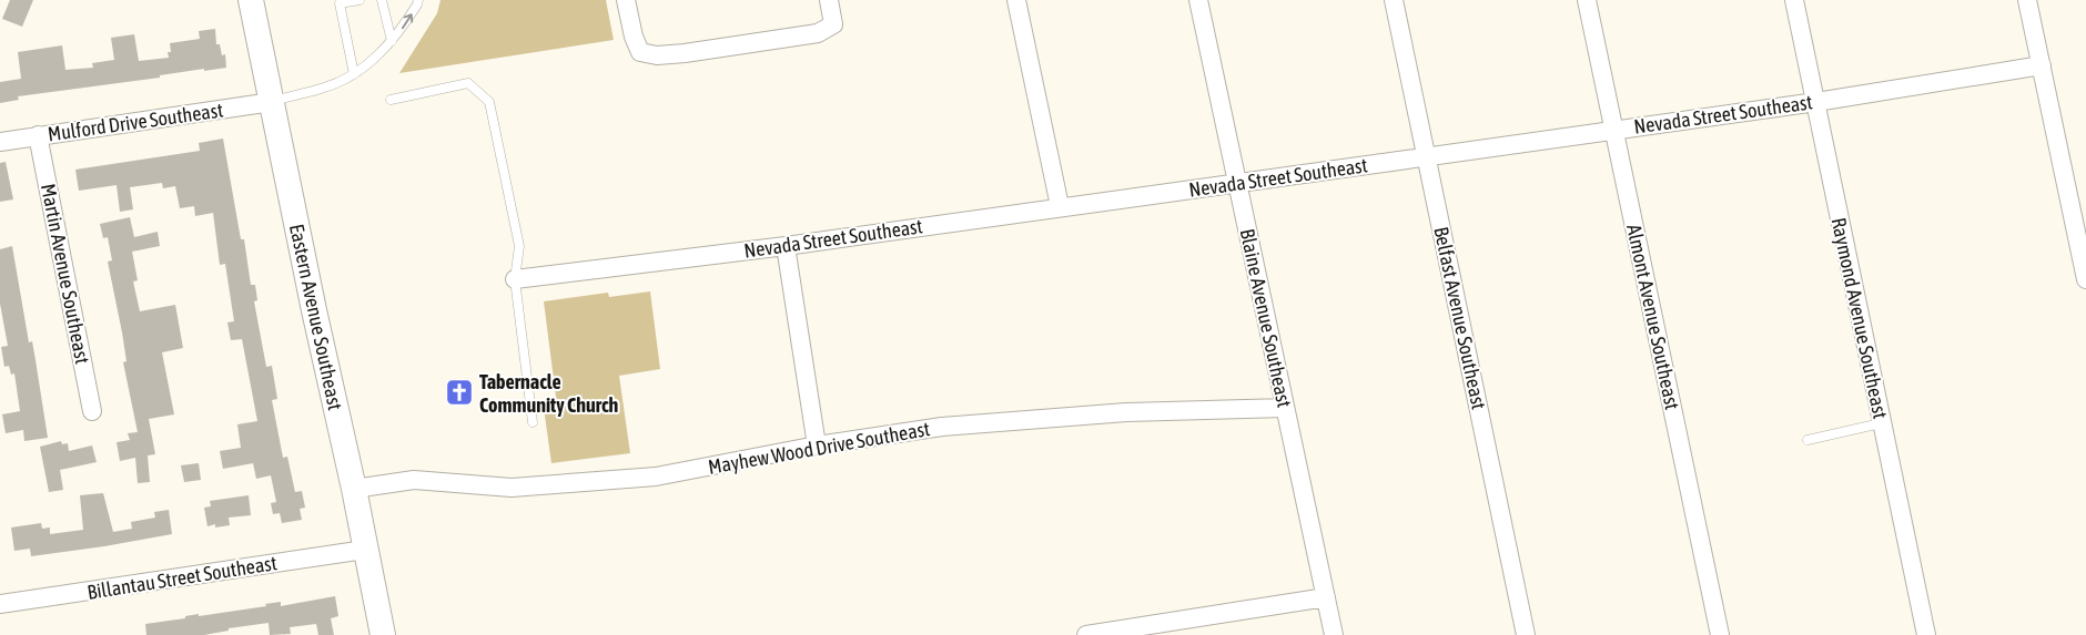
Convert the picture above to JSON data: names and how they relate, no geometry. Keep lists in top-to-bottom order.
{
  "streets": {
    "main road": ["Eastern Avenue Southeast"],
    "street": [
      "Nevada Street Southeast",
      "Mulford Drive Southeast",
      "Martin Avenue Southeast",
      "Almont Avenue Southeast",
      "Blaine Avenue Southeast",
      "Belfast Avenue Southeast",
      "Raymond Avenue Southeast",
      "Mayhew Wood Drive Southeast",
      "Billantau Street Southeast"
    ]
  },
  "crossings": [
    ["Nevada Street Southeast", "Almont Avenue Southeast"],
    ["Nevada Street Southeast", "Blaine Avenue Southeast"],
    ["Nevada Street Southeast", "Belfast Avenue Southeast"],
    ["Nevada Street Southeast", "Raymond Avenue Southeast"],
    ["Mulford Drive Southeast", "Martin Avenue Southeast"],
    ["Mulford Drive Southeast", "Eastern Avenue Southeast"],
    ["Eastern Avenue Southeast", "Mayhew Wood Drive Southeast"],
    ["Eastern Avenue Southeast", "Billantau Street Southeast"],
    ["Blaine Avenue Southeast", "Mayhew Wood Drive Southeast"]
  ],
  "places": {
    "church": ["Tabernacle Community Church"]
  }
}
